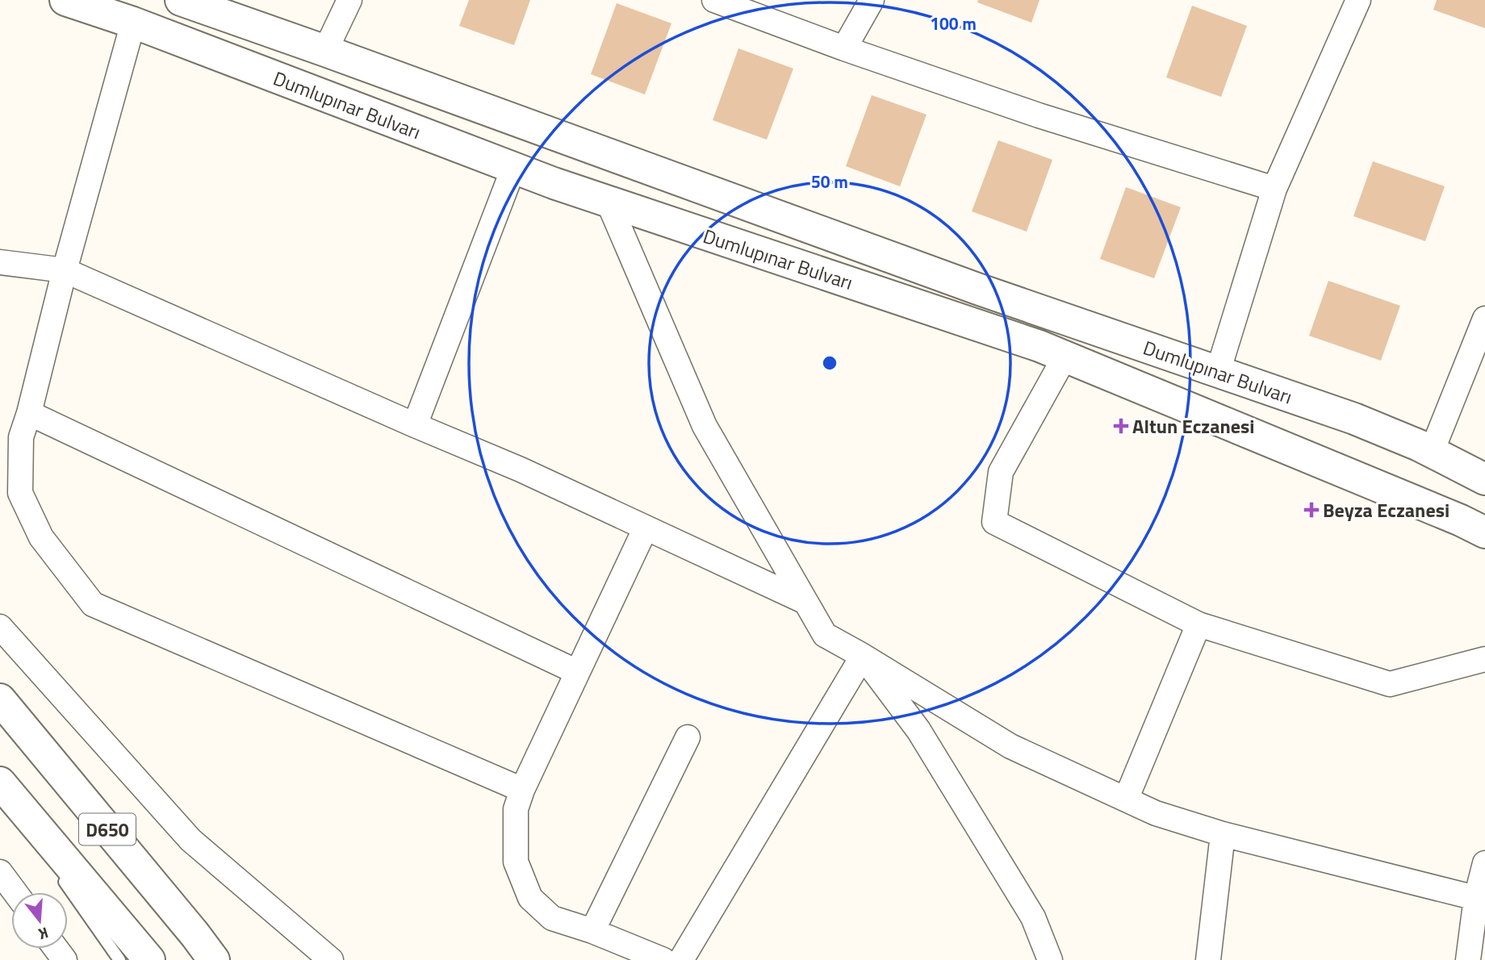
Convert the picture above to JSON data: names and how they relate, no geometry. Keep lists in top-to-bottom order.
{
  "streets": {
    "main road": ["Dumlupınar Bulvarı", "D650"]
  },
  "places": {
    "health": ["Altun Eczanesi", "Beyza Eczanesi"]
  },
  "north": "bottom",
  "rings": ["100 m", "50 m"]
}
